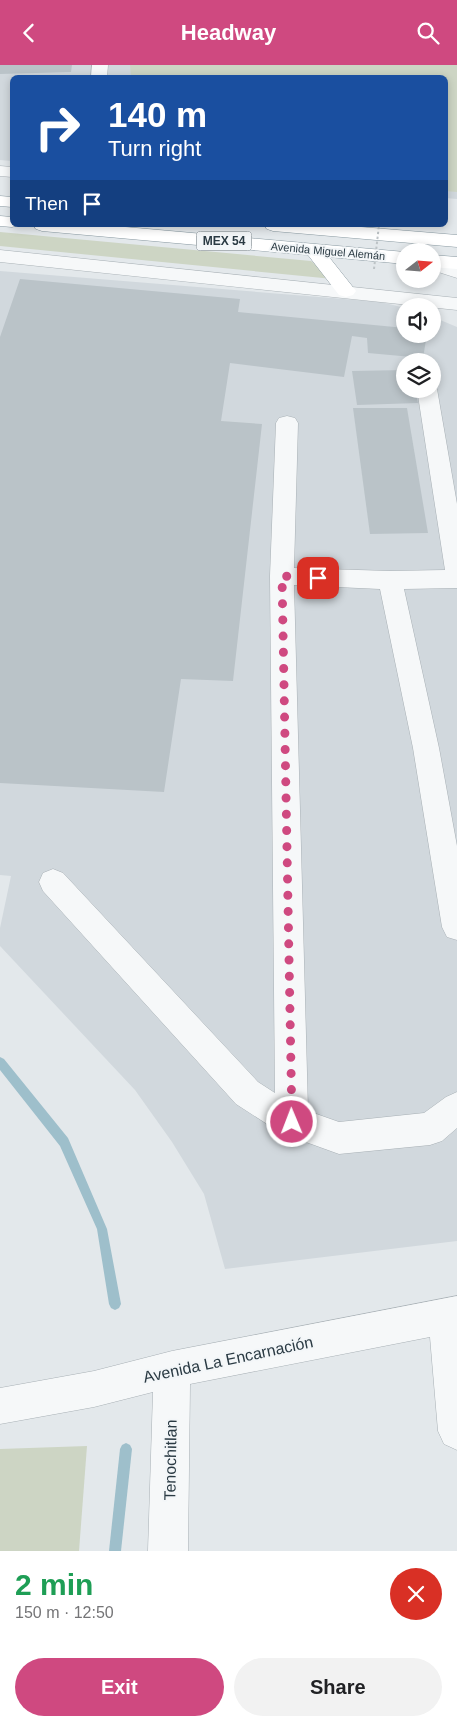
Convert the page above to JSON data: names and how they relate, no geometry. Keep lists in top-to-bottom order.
{
  "streets": {
    "highway": ["MEX 54", "Avenida Miguel Alemán"],
    "street": ["Avenida La Encarnación", "Tenochitlan"]
  },
  "crossings": [
    ["Avenida La Encarnación", "Tenochitlan"]
  ],
  "north": "right",
  "page": {
    "header": "Headway",
    "turn": ["140 m", "Turn right"],
    "then": "Then",
    "heading": ["2 min", "150 m · 12:50"],
    "buttons": ["Exit", "Share"]
  }
}
